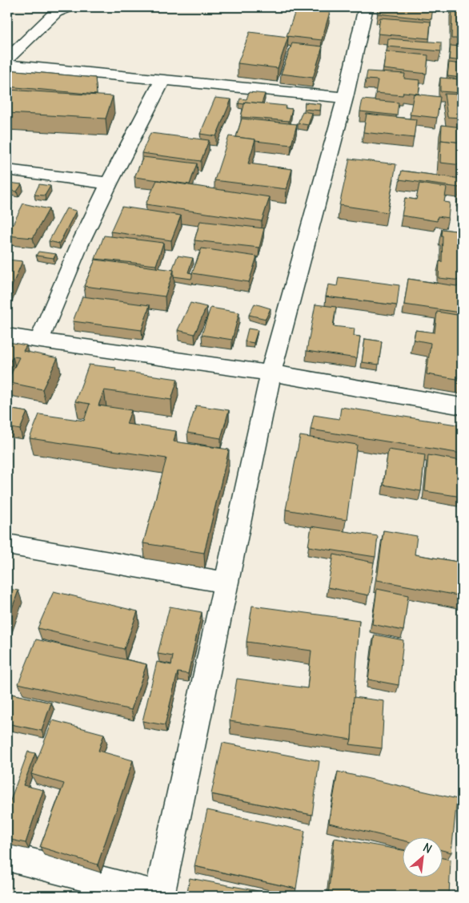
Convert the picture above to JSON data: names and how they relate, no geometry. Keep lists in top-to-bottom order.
{
  "north": "top right"
}
